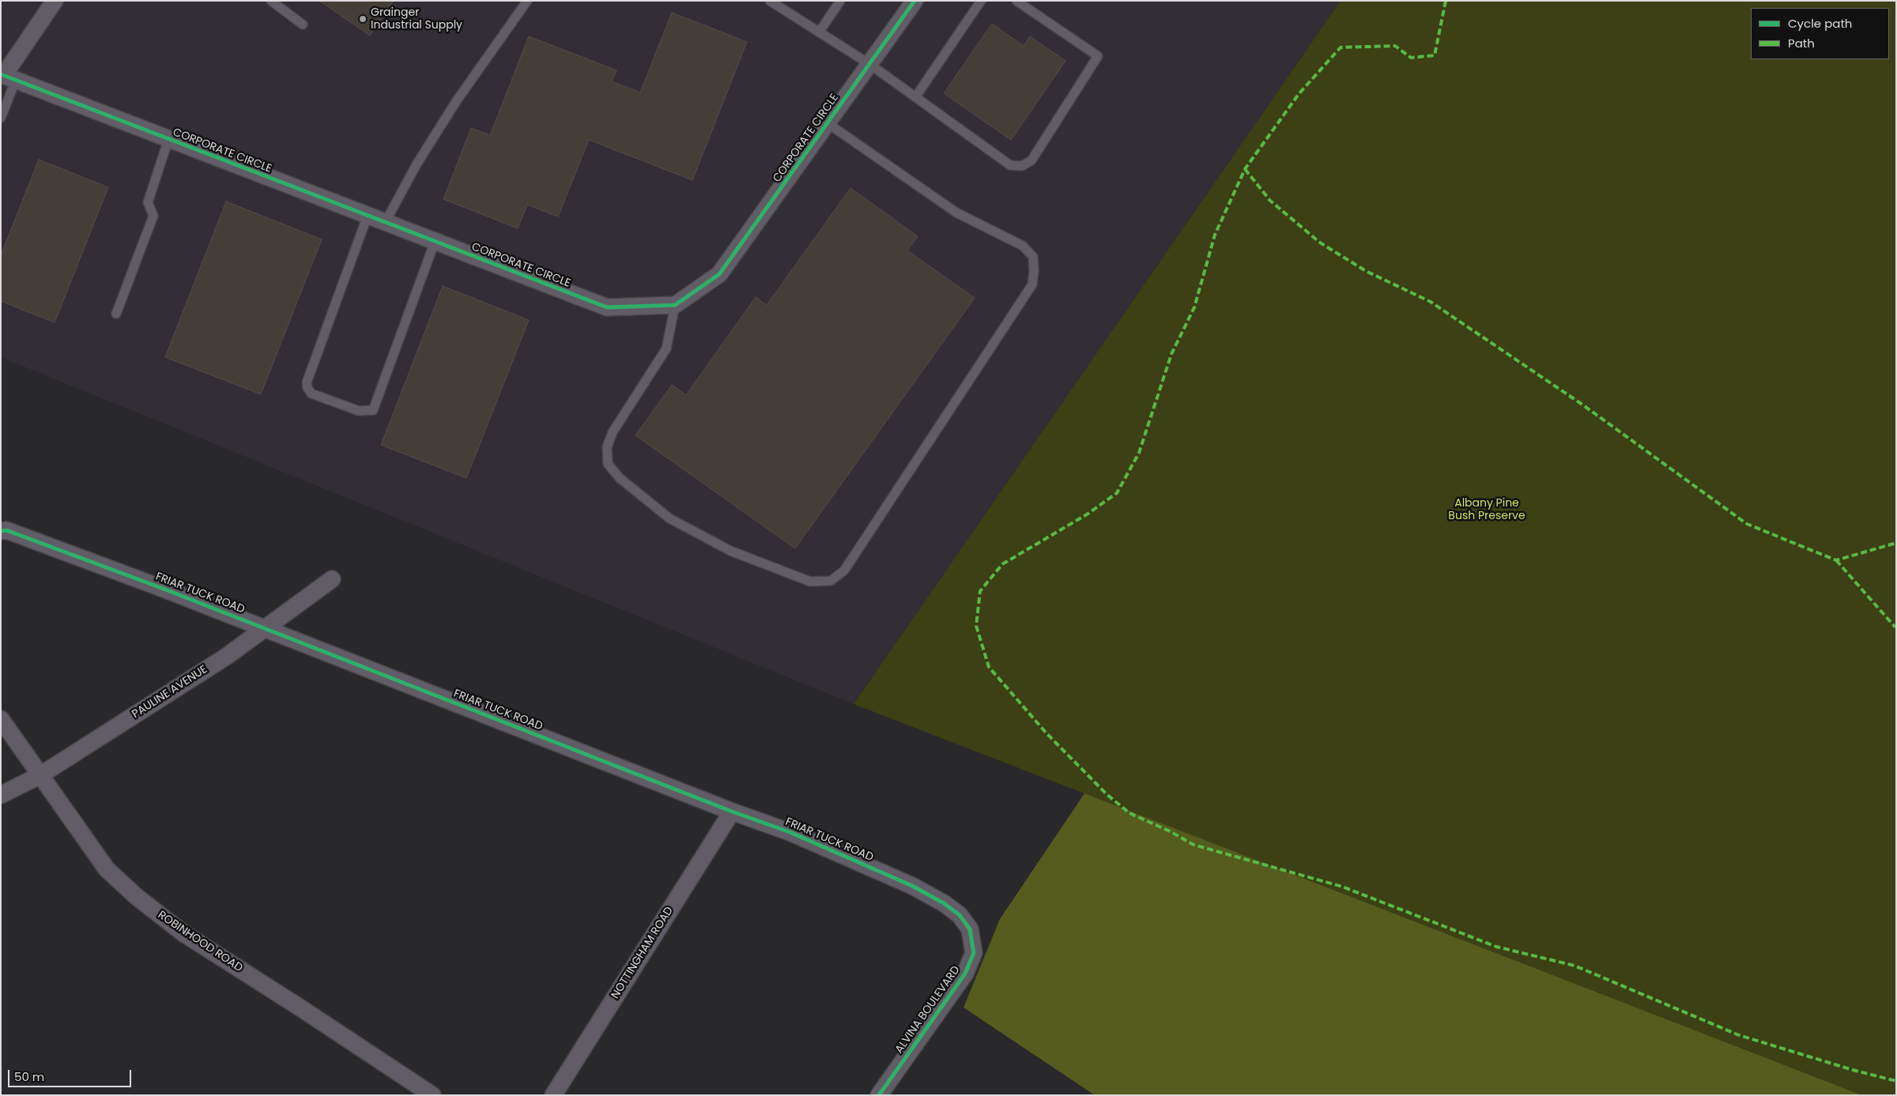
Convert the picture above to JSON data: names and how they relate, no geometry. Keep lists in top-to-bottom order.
{
  "streets": {
    "street": [
      "CORPORATE CIRCLE",
      "FRIAR TUCK ROAD",
      "PAULINE AVENUE",
      "ROBINHOOD ROAD",
      "NOTTINGHAM ROAD",
      "ALVINA BOULEVARD"
    ]
  },
  "crossings": [
    ["FRIAR TUCK ROAD", "PAULINE AVENUE"],
    ["FRIAR TUCK ROAD", "NOTTINGHAM ROAD"],
    ["FRIAR TUCK ROAD", "ALVINA BOULEVARD"],
    ["PAULINE AVENUE", "ROBINHOOD ROAD"]
  ],
  "parks": ["Albany Pine Bush Preserve"],
  "places": ["Grainger Industrial Supply"],
  "legend": ["Cycle path", "Path"],
  "scale_bar": "50 m"
}
